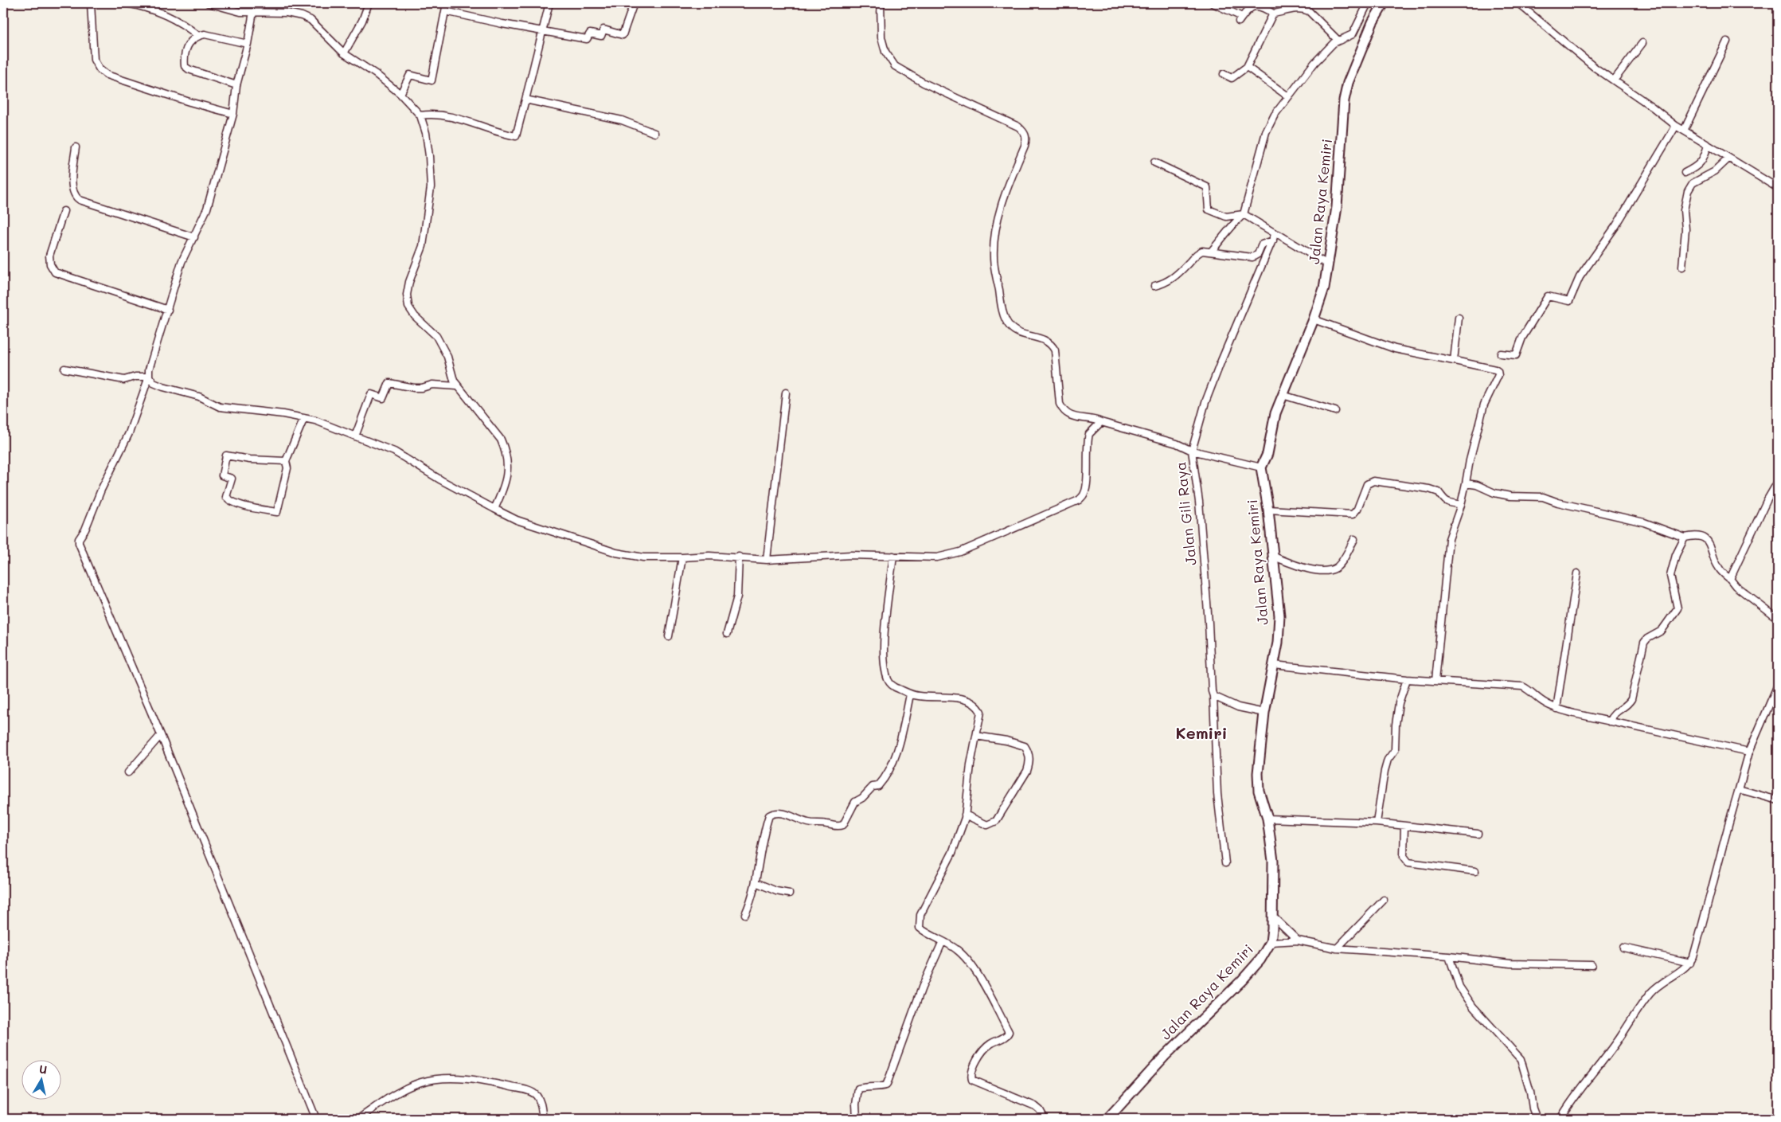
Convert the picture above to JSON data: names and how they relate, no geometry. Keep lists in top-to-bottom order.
{
  "streets": {
    "street": ["Jalan Raya Kemiri", "Jalan Gili Raya"]
  },
  "districts": ["Kemiri"],
  "north": "top"
}
